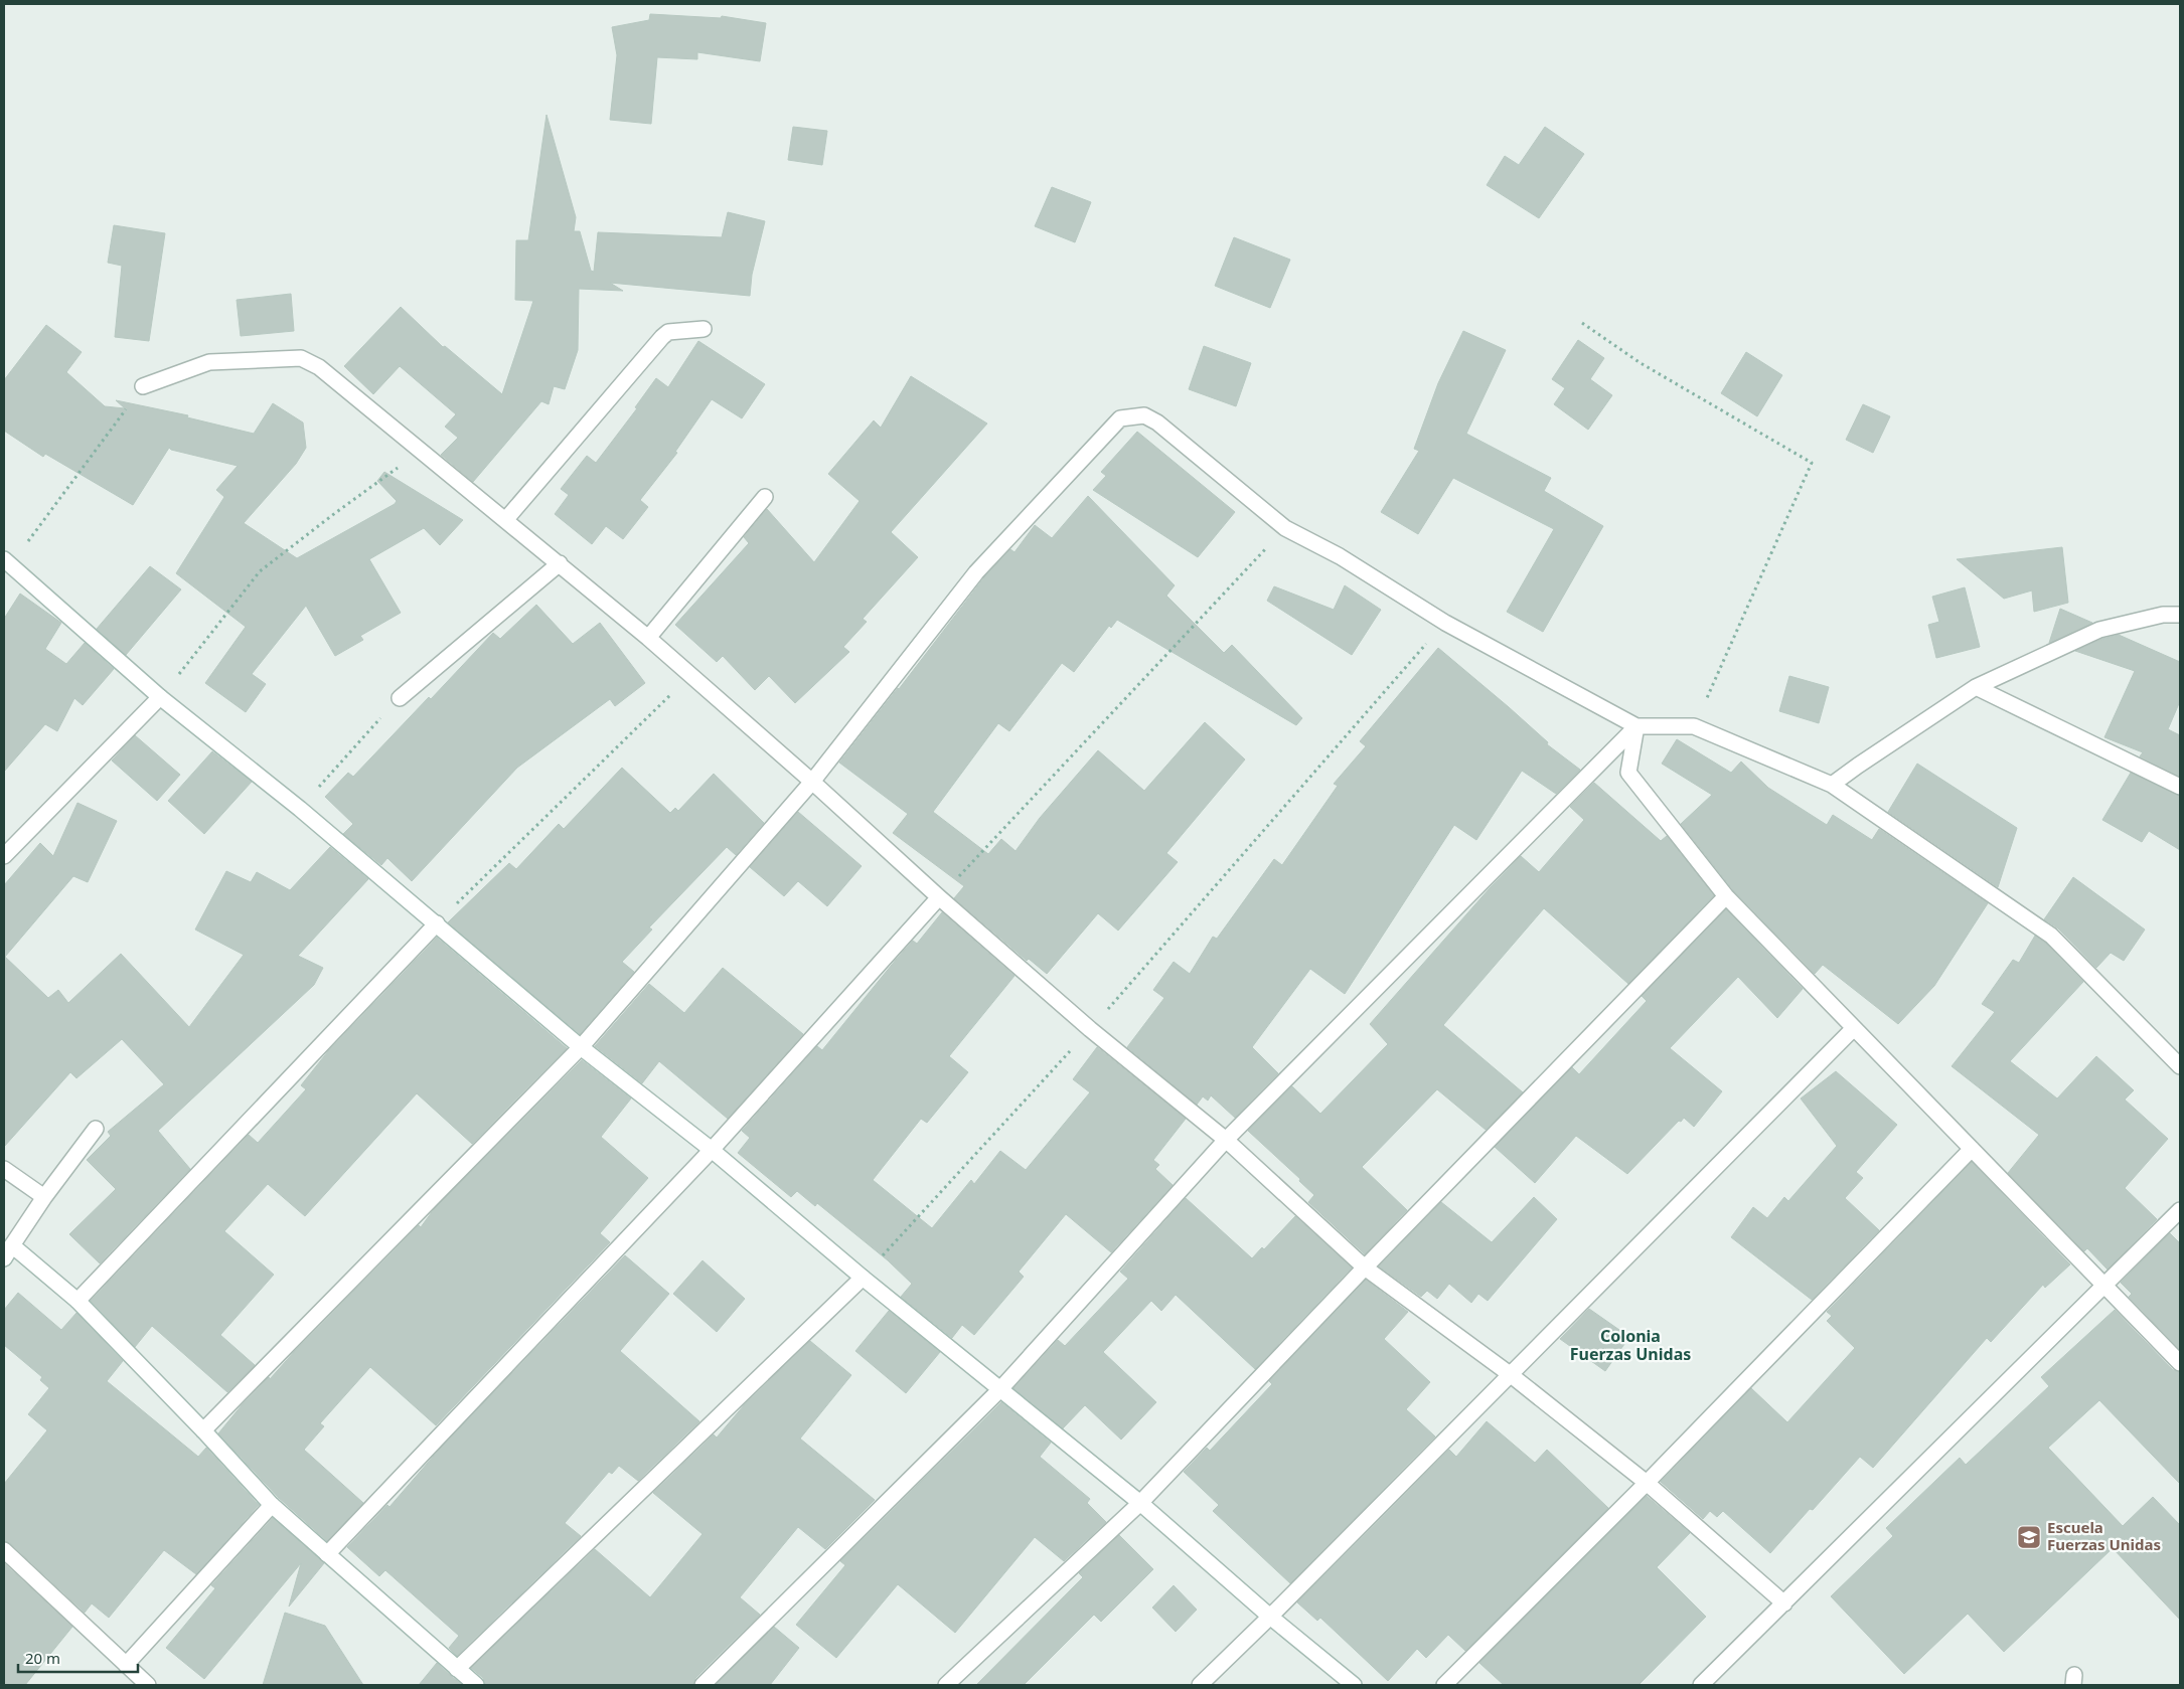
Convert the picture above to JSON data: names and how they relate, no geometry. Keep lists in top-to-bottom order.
{
  "districts": ["Colonia Fuerzas Unidas"],
  "places": {
    "school or university": ["Escuela Fuerzas Unidas"]
  },
  "scale_bar": "20 m"
}
